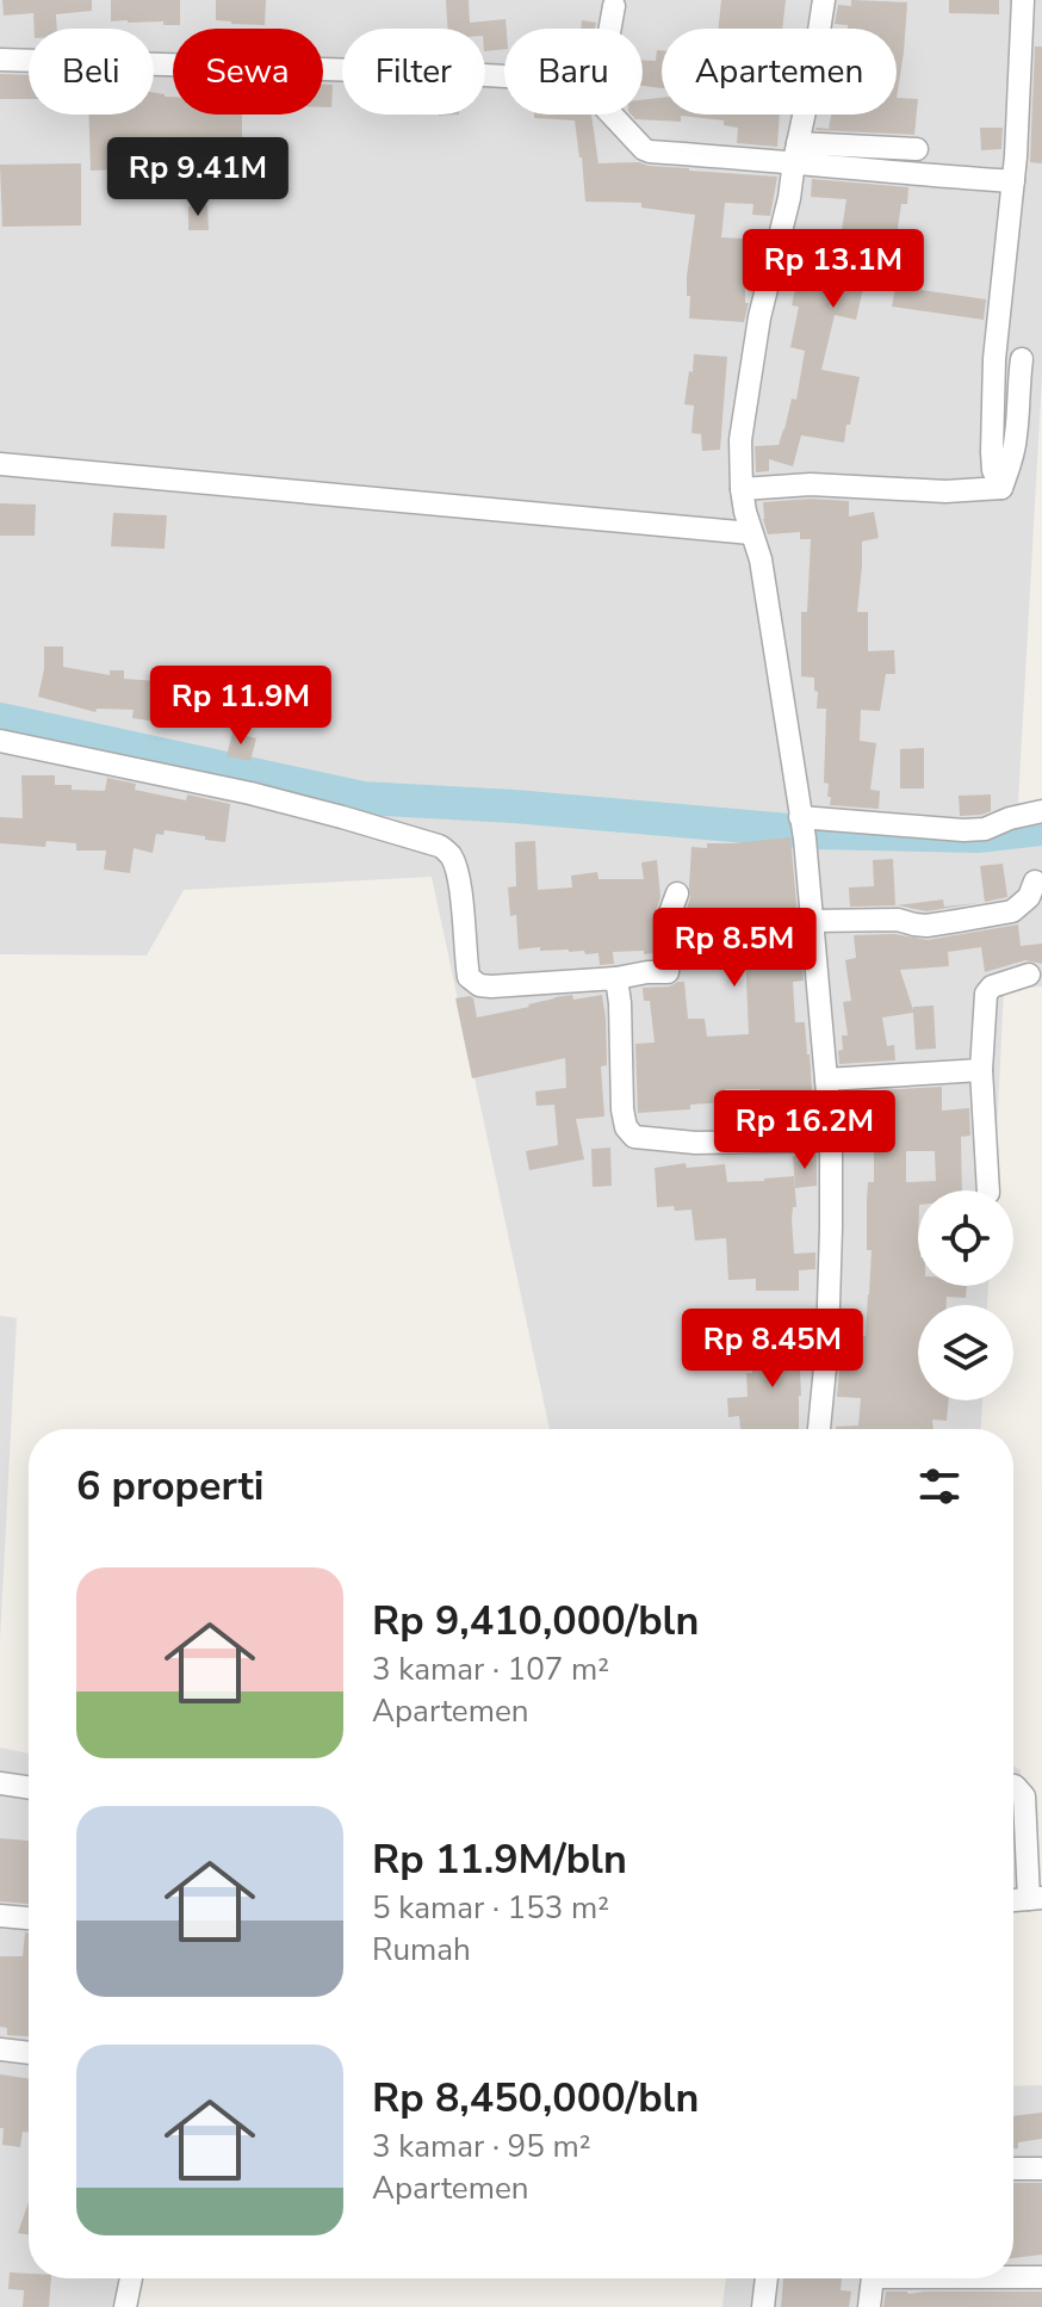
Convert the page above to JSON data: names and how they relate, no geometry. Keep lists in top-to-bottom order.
{
  "page": {
    "chip": [
      "Beli",
      "Sewa",
      "Filter",
      "Baru",
      "Apartemen"
    ],
    "price": [
      "Rp 9.41M",
      "Rp 13.1M",
      "Rp 11.9M",
      "Rp 8.5M",
      "Rp 16.2M",
      "Rp 8.45M"
    ],
    "heading": "6 properti",
    "list": [
      {
        "name": "Rp 9,410,000/bln",
        "note": "3 kamar · 107 m² · Apartemen"
      },
      {
        "name": "Rp 11.9M/bln",
        "note": "5 kamar · 153 m² · Rumah"
      },
      {
        "name": "Rp 8,450,000/bln",
        "note": "3 kamar · 95 m² · Apartemen"
      }
    ]
  }
}
